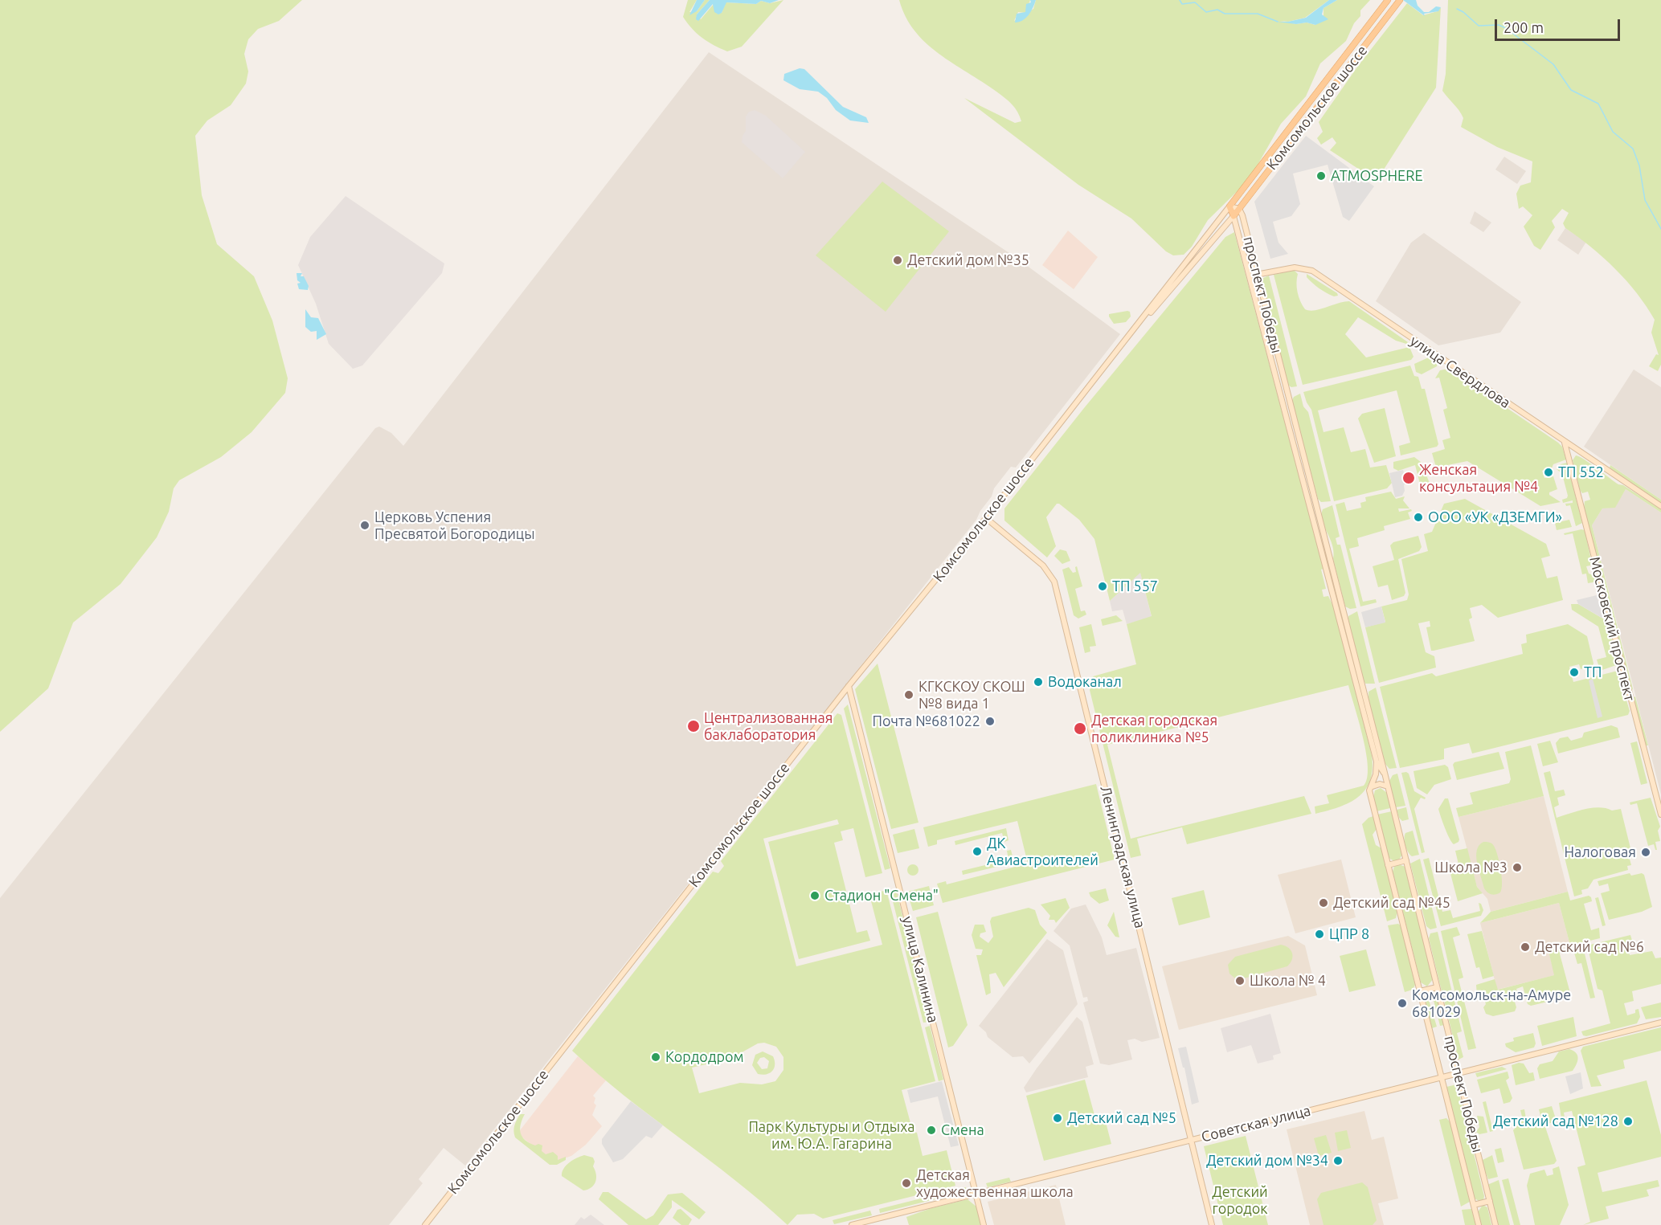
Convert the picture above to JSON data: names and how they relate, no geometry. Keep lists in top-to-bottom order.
{
  "streets": {
    "main road": [
      "Комсомольское шоссе",
      "проспект Победы",
      "улица Свердлова",
      "Московский проспект",
      "Ленинградская улица",
      "улица Калинина",
      "Советская улица"
    ]
  },
  "crossings": [
    ["Комсомольское шоссе", "проспект Победы"],
    ["Комсомольское шоссе", "Ленинградская улица"],
    ["Комсомольское шоссе", "улица Калинина"],
    ["проспект Победы", "улица Свердлова"],
    ["проспект Победы", "Советская улица"],
    ["улица Свердлова", "Московский проспект"],
    ["Ленинградская улица", "Советская улица"],
    ["улица Калинина", "Советская улица"]
  ],
  "parks": ["Парк Культуры и Отдыха им. Ю.А. Гагарина", "Детский городок"],
  "places": [
    "ATMOSPHERE",
    "Детский дом №35",
    "ТП 552",
    "Женская консультация №4",
    "ООО «УК «ДЗЕМГИ»",
    "Церковь Успения Пресвятой Богородицы",
    "ТП 557",
    "ТП",
    "Водоканал",
    "КГКСКОУ СКОШ №8 вида 1",
    "Почта №681022",
    "Централизованная баклаборатория",
    "Детская городская поликлиника №5",
    "ДК Авиастроителей",
    "Налоговая",
    "Школа №3",
    "Стадион \"Смена\"",
    "Детский сад №45",
    "ЦПР 8",
    "Детский сад №6",
    "Школа № 4",
    "Комсомольск-на-Амуре 681029",
    "Кордодром",
    "Детский сад №5",
    "Детский сад №128",
    "Смена",
    "Детский дом №34",
    "Детская художественная школа"
  ],
  "scale_bar": "200 m"
}
